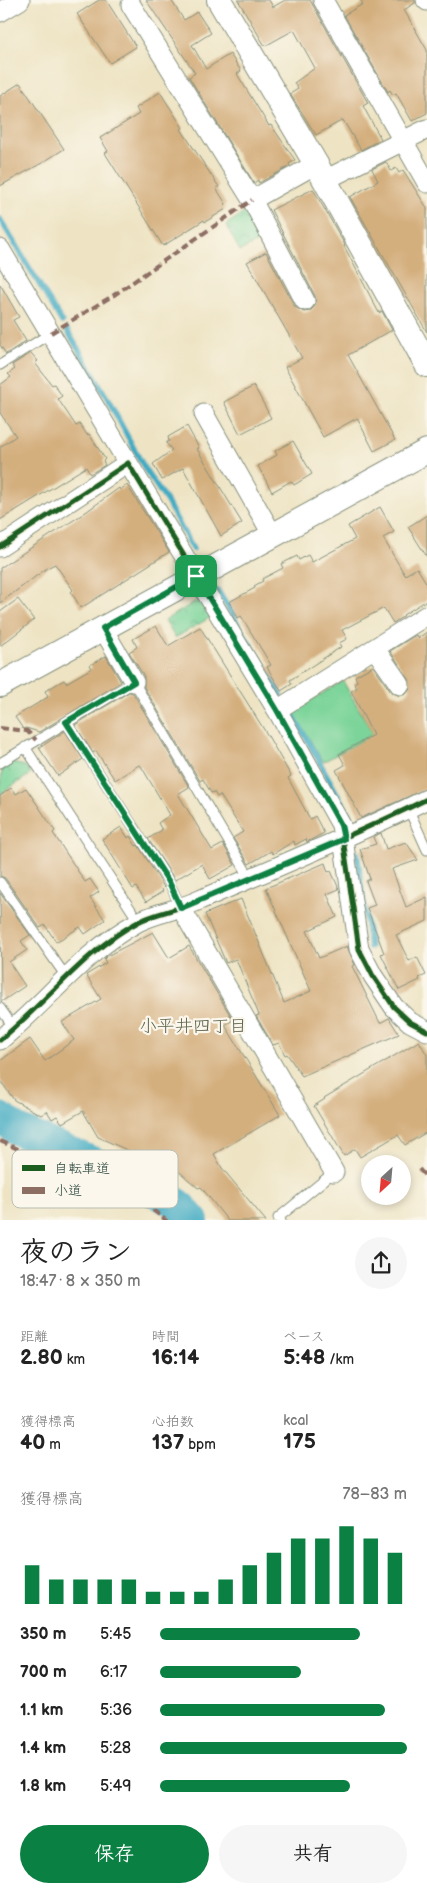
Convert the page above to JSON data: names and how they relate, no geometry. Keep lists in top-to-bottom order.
{
  "districts": ["小平井四丁目"],
  "legend": ["自転車道", "小道"],
  "north": "bottom left",
  "page": {
    "heading": ["夜のラン", "18:47 · 8 × 350 m"],
    "stats": [
      ["距離", "2.80 km"],
      ["時間", "16:14"],
      ["ペース", "5:48 /km"],
      ["獲得標高", "40 m"],
      ["心拍数", "137 bpm"],
      ["kcal", "175"]
    ],
    "chart": ["獲得標高", "78–83 m"],
    "list": [
      {
        "name": "350 m",
        "note": "5:45"
      },
      {
        "name": "700 m",
        "note": "6:17"
      },
      {
        "name": "1.1 km",
        "note": "5:36"
      },
      {
        "name": "1.4 km",
        "note": "5:28"
      },
      {
        "name": "1.8 km",
        "note": "5:49"
      }
    ],
    "buttons": ["保存", "共有"]
  }
}
